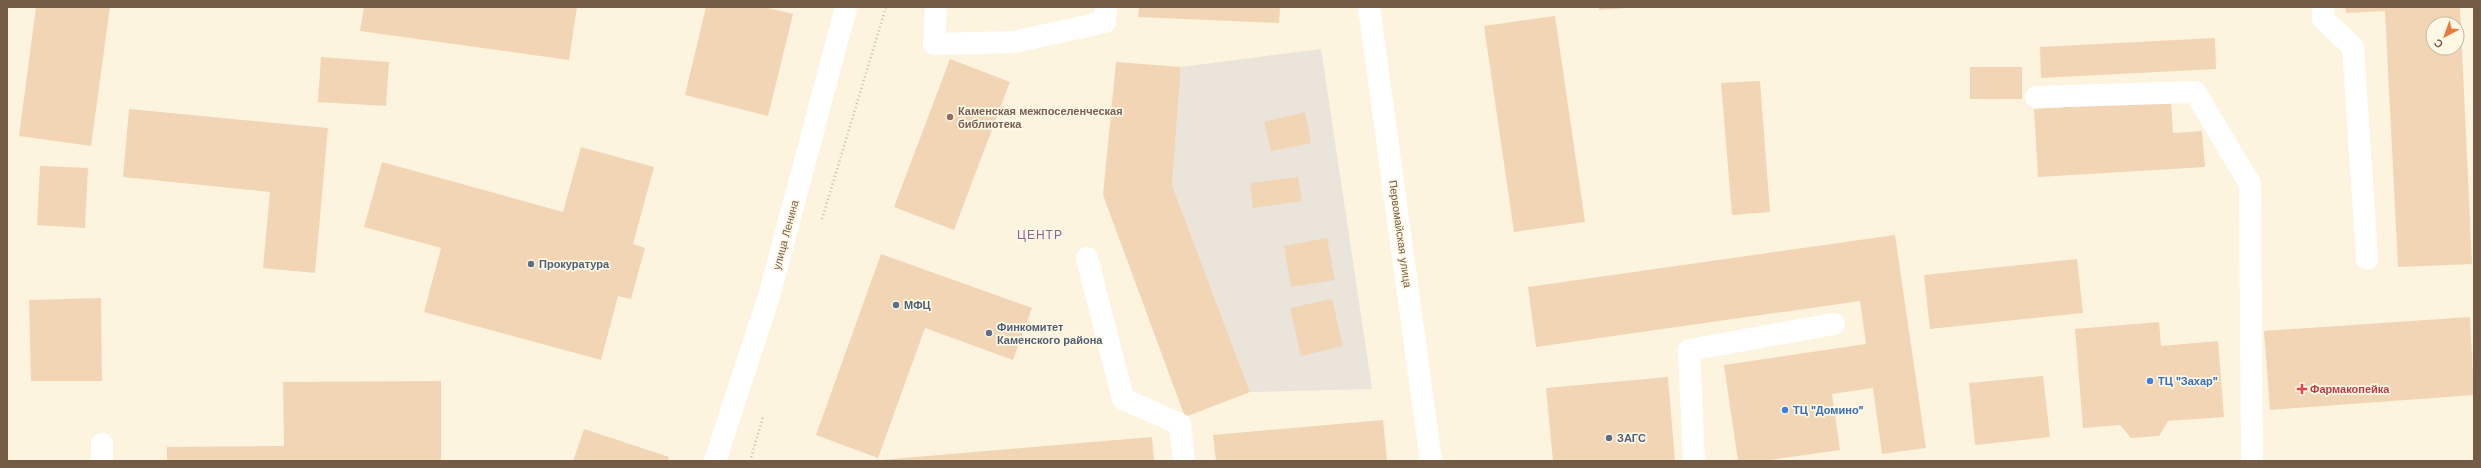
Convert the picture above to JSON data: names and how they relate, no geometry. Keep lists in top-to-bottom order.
{
  "streets": {
    "street": ["Первомайская улица", "улица Ленина"]
  },
  "districts": ["ЦЕНТР"],
  "places": {
    "other": [
      "Каменская межпоселенческая библиотека",
      "Прокуратура",
      "МФЦ",
      "Финкомитет Каменского района",
      "ТЦ \"Захар\"",
      "ТЦ \"Домино\"",
      "ЗАГС"
    ],
    "health": ["Фармакопейка"]
  },
  "north": "bottom left"
}
